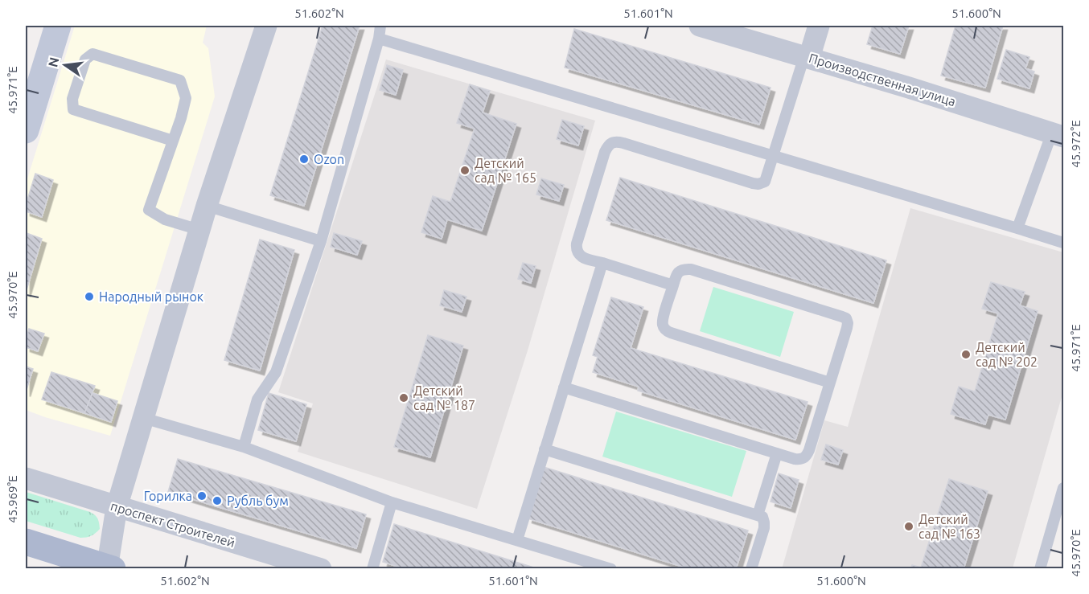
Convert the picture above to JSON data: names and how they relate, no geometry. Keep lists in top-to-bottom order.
{
  "streets": {
    "street": ["Производственная улица", "проспект Строителей"]
  },
  "places": [
    "Ozon",
    "Детский сад № 165",
    "Народный рынок",
    "Детский сад № 202",
    "Детский сад № 187",
    "Горилка",
    "Рубль бум",
    "Детский сад № 163"
  ],
  "north": "left",
  "coordinates": [
    "51.602°N",
    "51.601°N",
    "51.600°N",
    "45.971°E",
    "45.972°E",
    "45.970°E",
    "45.969°E"
  ]
}
